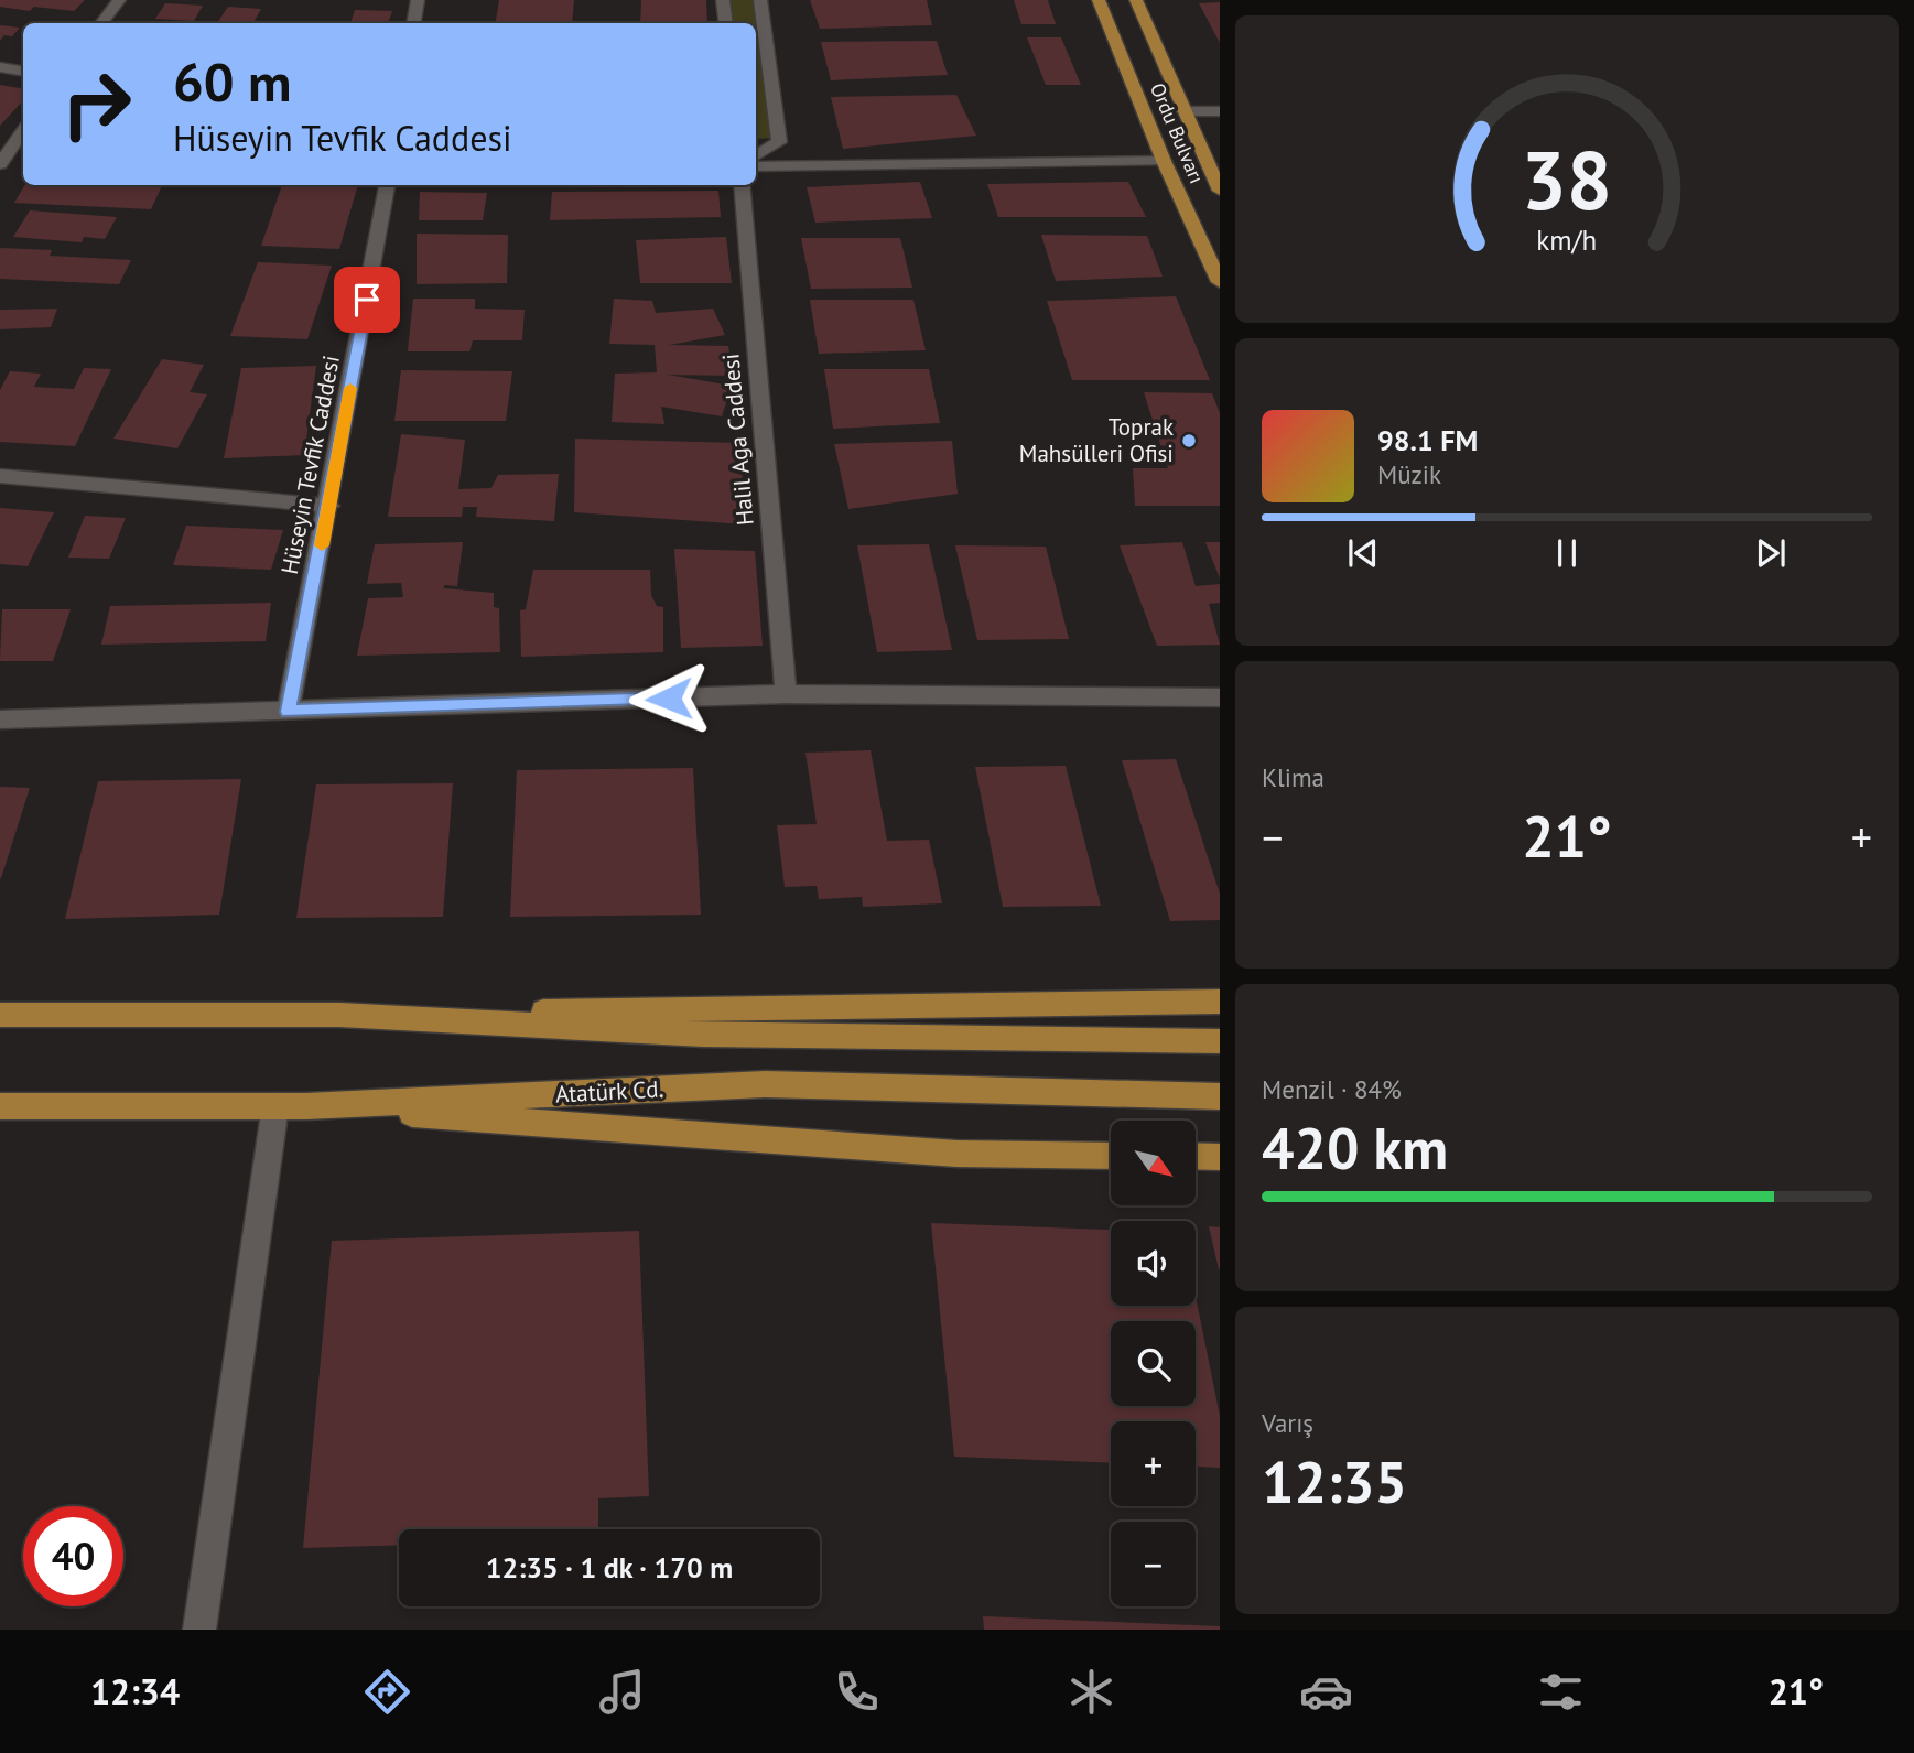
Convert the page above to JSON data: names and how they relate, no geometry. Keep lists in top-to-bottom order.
{
  "streets": {
    "main road": ["Ordu Bulvarı", "Atatürk Cd."],
    "street": ["Halil Aga Caddesi", "Hüseyin Tevfik Caddesi"]
  },
  "places": ["Toprak Mahsülleri Ofisi"],
  "north": "bottom right",
  "page": {
    "turn": ["60 m", "Hüseyin Tevfik Caddesi"],
    "song": ["98.1 FM", "Müzik"],
    "tile": [
      "Klima",
      ["Menzil · 84%", "420 km"],
      ["Varış", "12:35"]
    ],
    "heat": ["−", "21°", "+"],
    "map_buttons": ["+", "−"],
    "limit": "40",
    "trip": "12:35 · 1 dk · 170 m",
    "tabs": ["12:34", "21°"],
    "gauge": ["38", "km/h"]
  }
}
